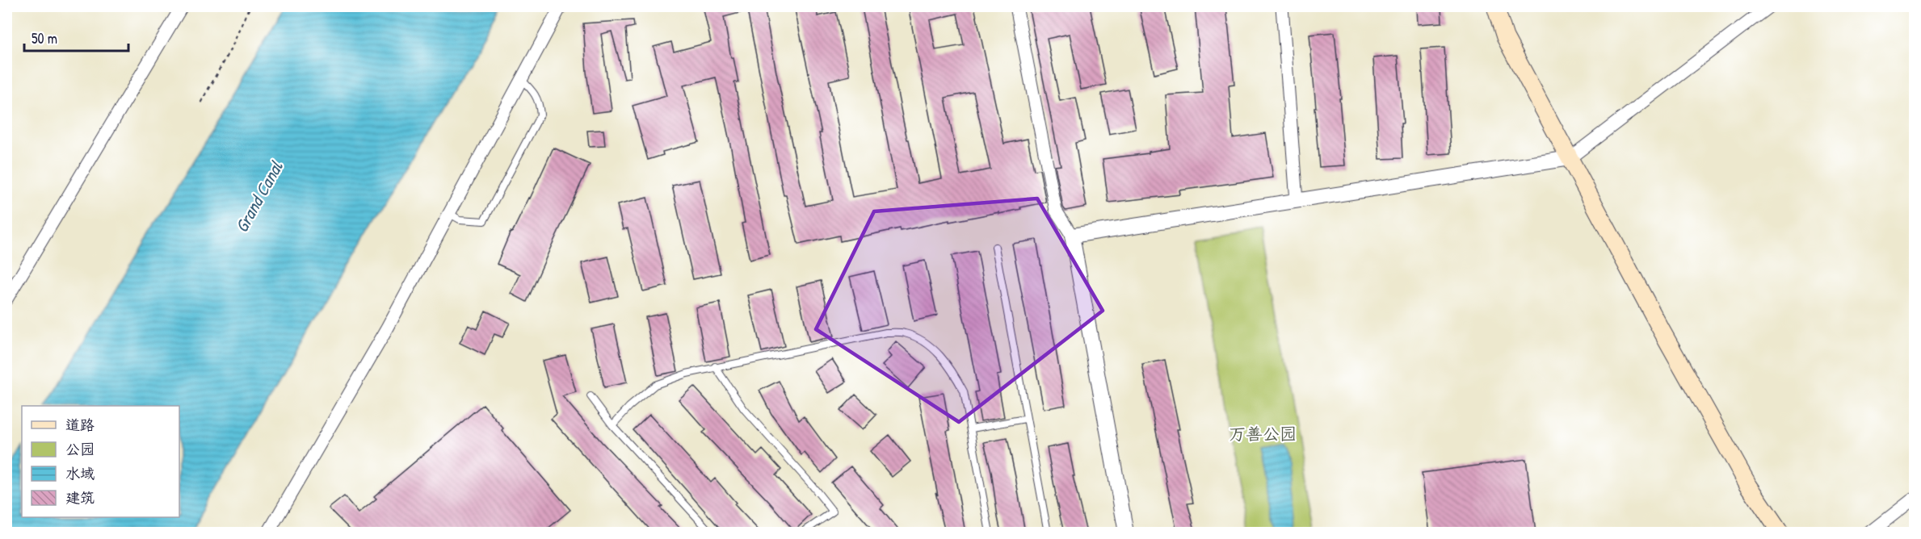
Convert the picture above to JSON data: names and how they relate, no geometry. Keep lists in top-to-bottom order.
{
  "water": ["Grand Canal"],
  "parks": ["万善公园"],
  "legend": [
    "道路",
    "公园",
    "水域",
    "建筑"
  ],
  "scale_bar": "50 m"
}
